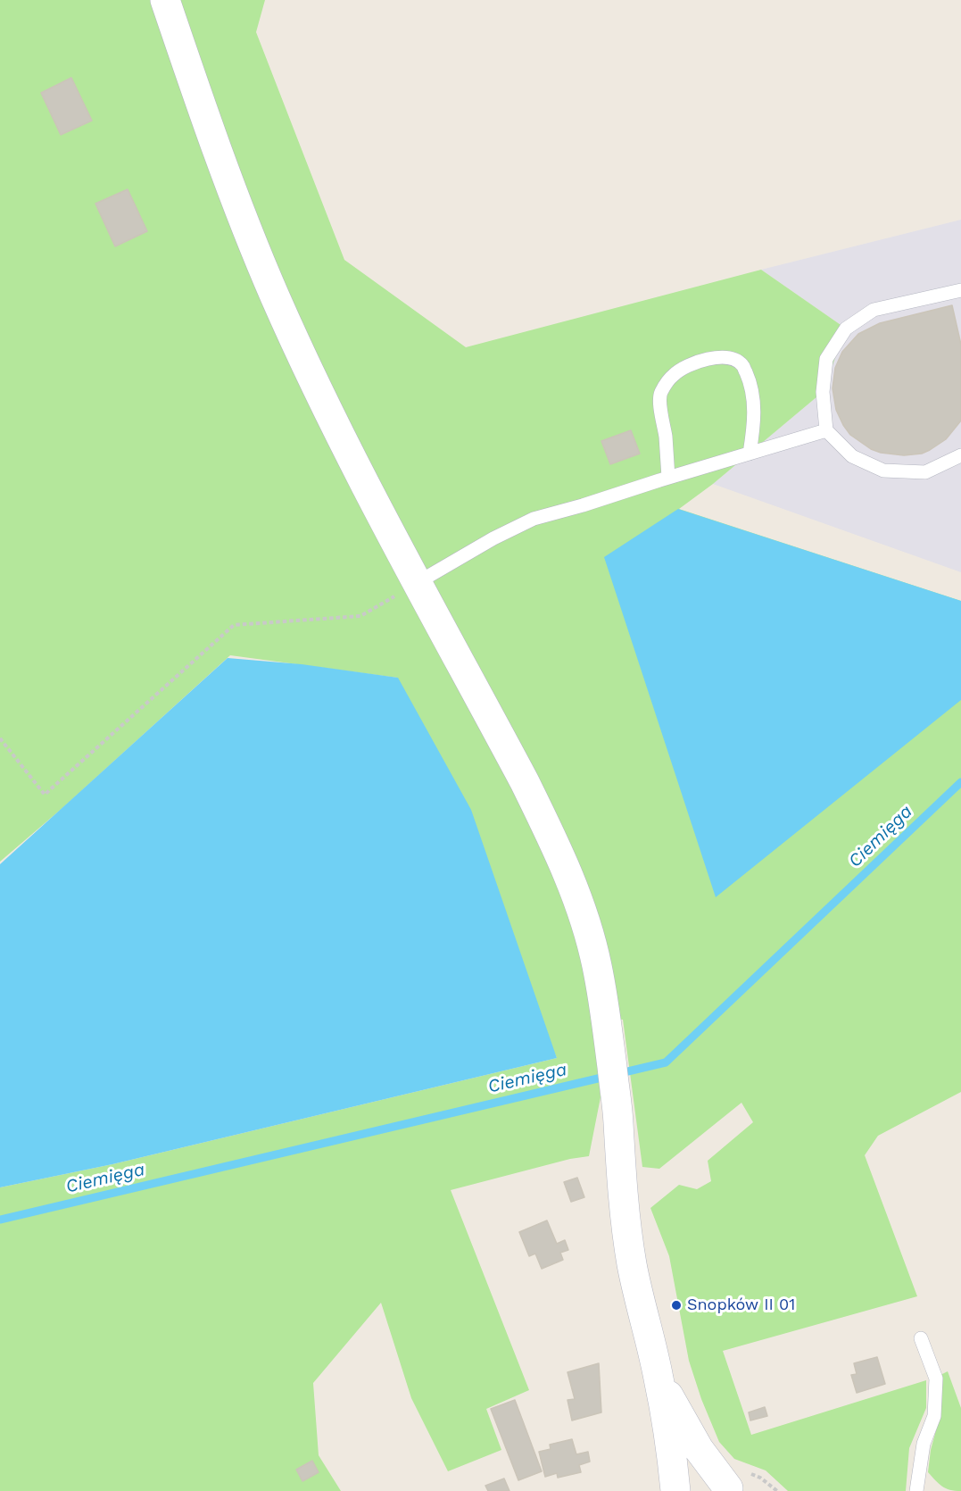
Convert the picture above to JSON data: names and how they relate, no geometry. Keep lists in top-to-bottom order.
{
  "water": ["Ciemięga"],
  "places": ["Snopków II 01"]
}
